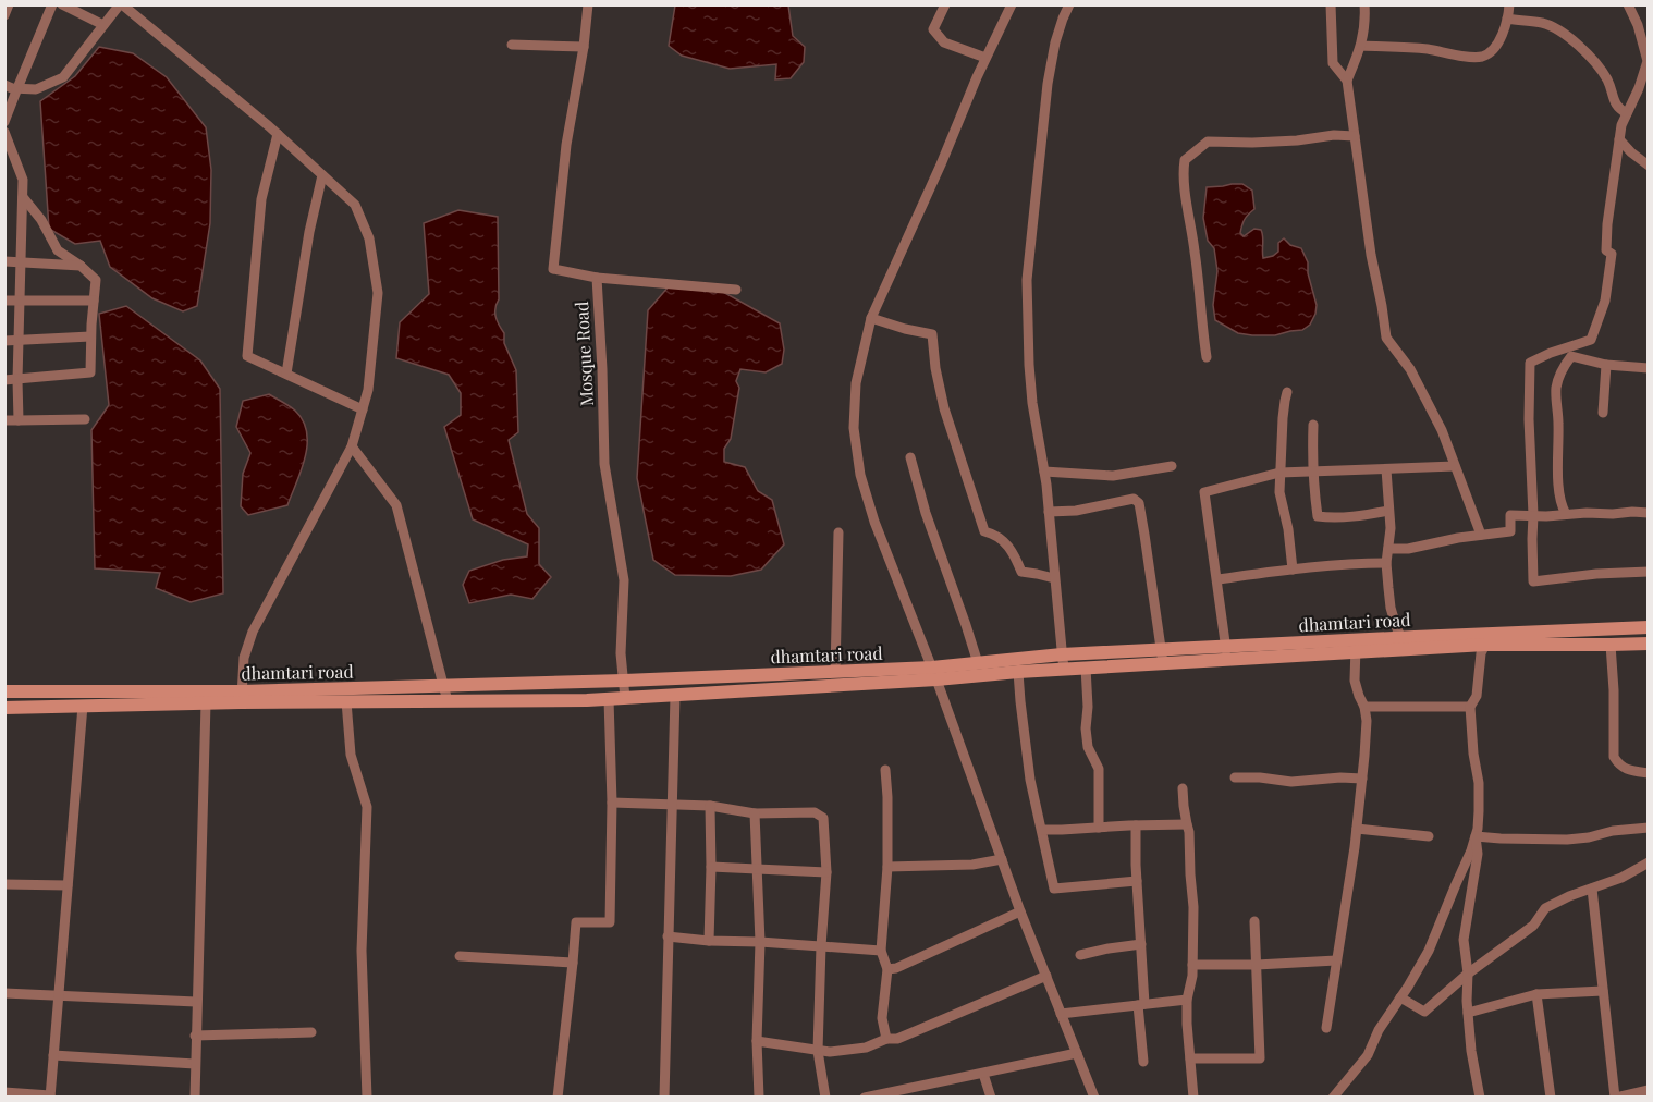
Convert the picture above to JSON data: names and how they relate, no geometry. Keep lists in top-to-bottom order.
{
  "streets": {
    "main road": ["dhamtari road"],
    "street": ["Mosque Road"]
  },
  "crossings": [
    ["Mosque Road", "dhamtari road"]
  ]
}
